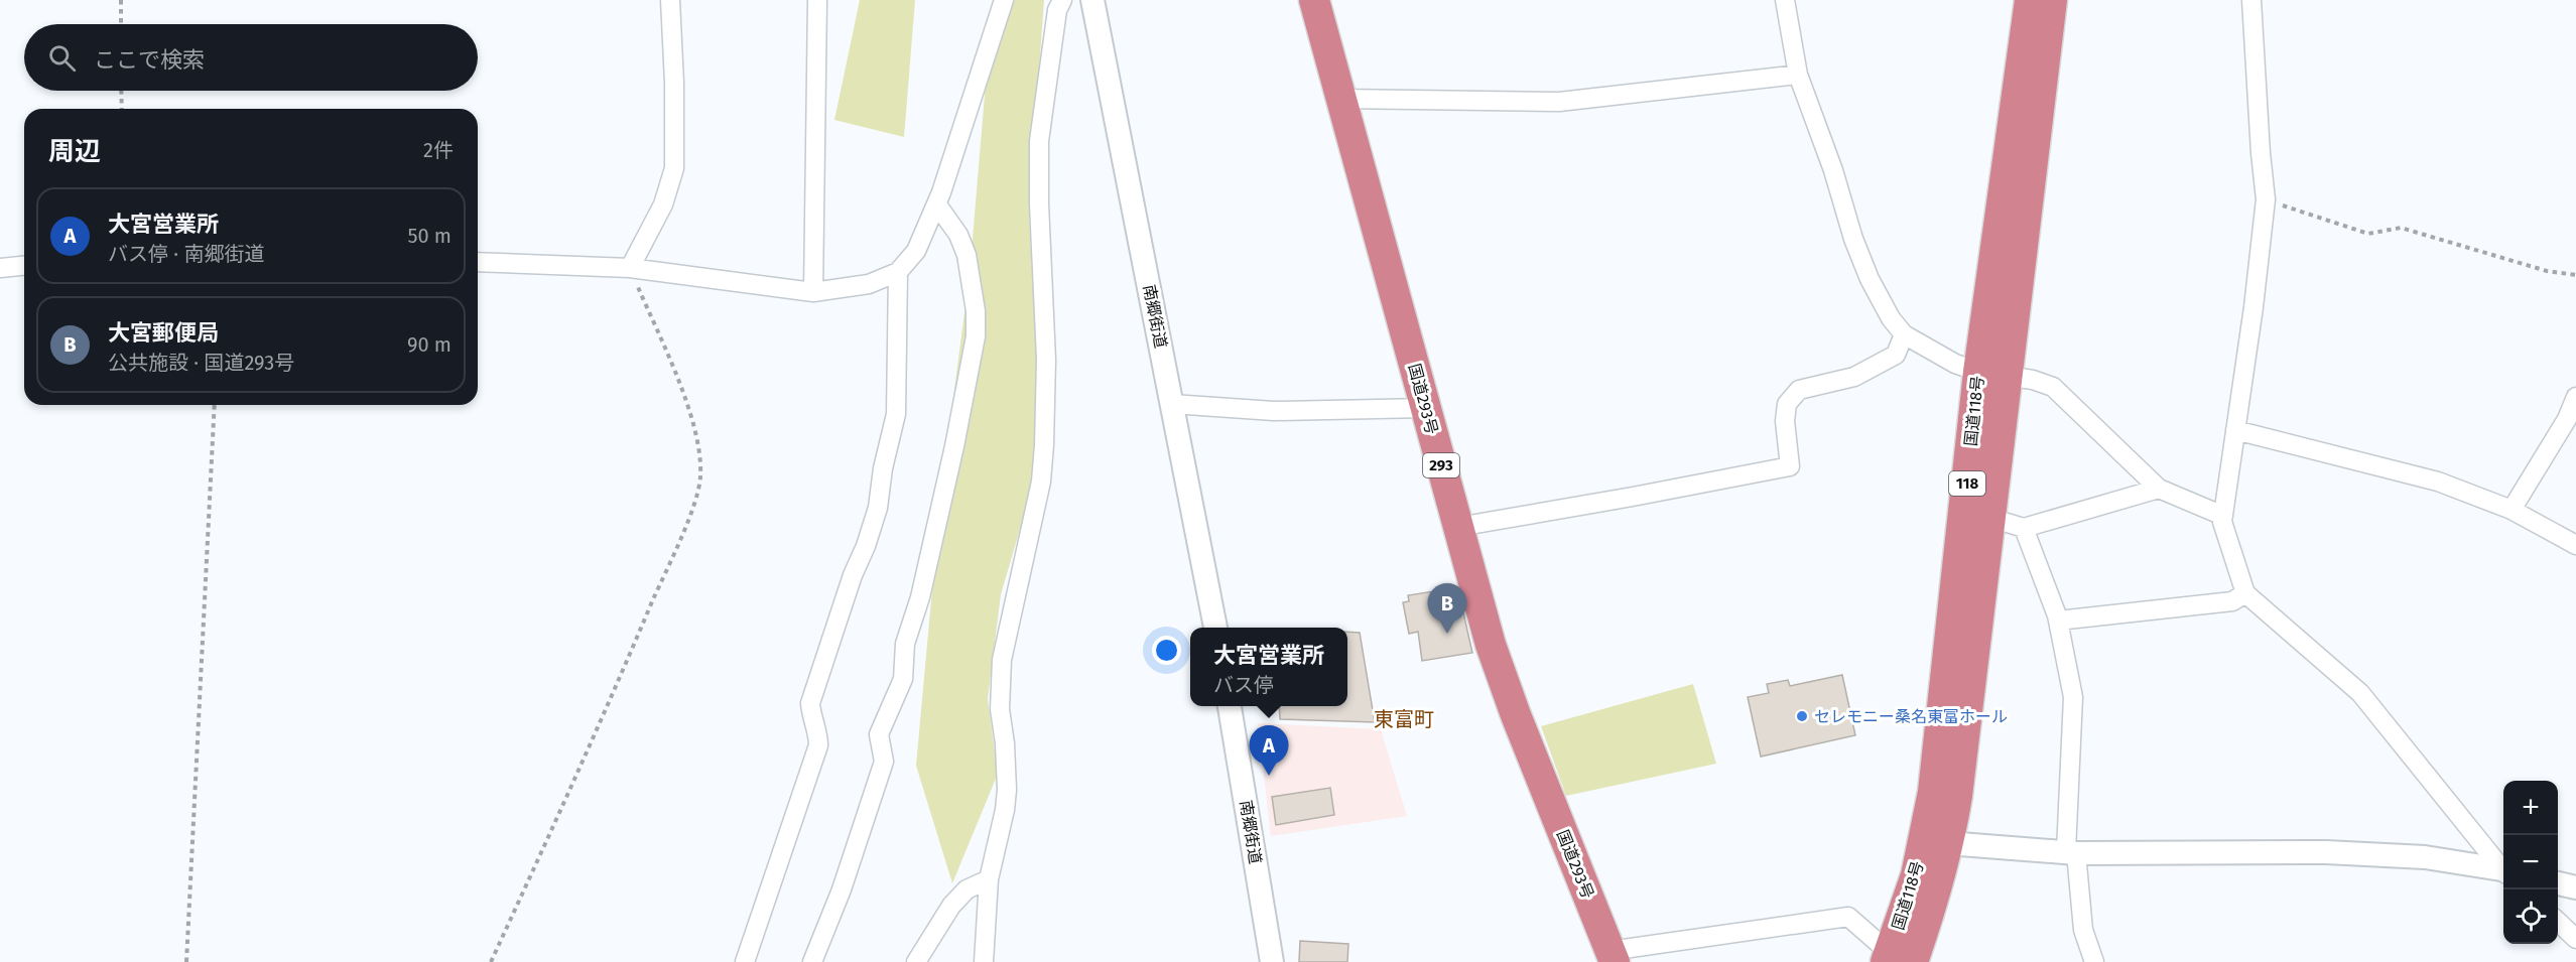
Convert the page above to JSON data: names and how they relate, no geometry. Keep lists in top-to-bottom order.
{
  "streets": {
    "highway": [
      "国道293号",
      "国道118号",
      "293",
      "118"
    ],
    "street": ["南郷街道"]
  },
  "districts": ["東富町"],
  "places": ["セレモニー桑名東富ホール"],
  "page": {
    "search": "ここで検索",
    "heading": ["周辺", "2件"],
    "list": [
      {
        "mark": "A",
        "name": "大宮営業所",
        "note": "バス停 · 南郷街道",
        "value": "50 m"
      },
      {
        "mark": "B",
        "name": "大宮郵便局",
        "note": "公共施設 · 国道293号",
        "value": "90 m"
      }
    ],
    "pins": ["B", "A"],
    "popup": ["大宮営業所", "バス停"],
    "map_buttons": ["+", "−"]
  }
}
